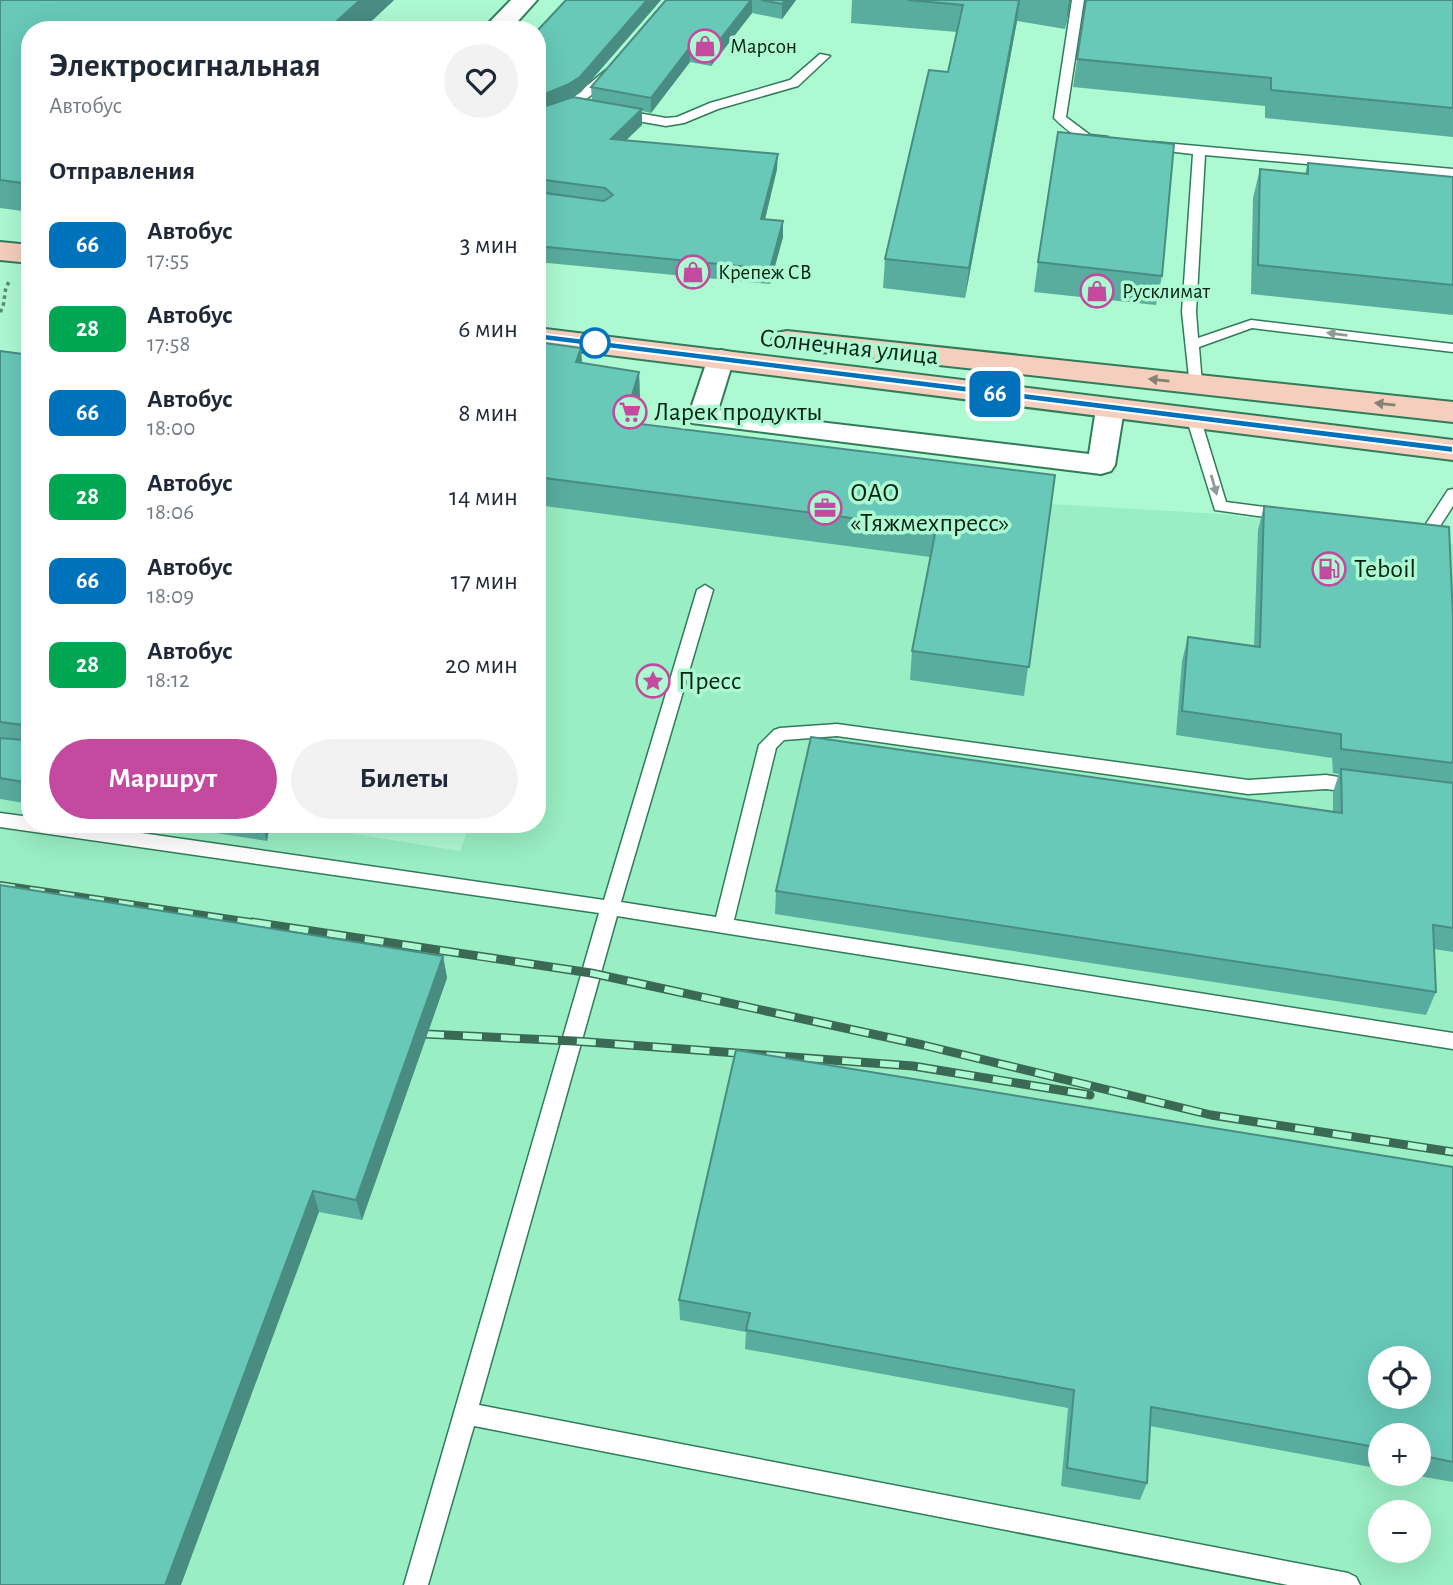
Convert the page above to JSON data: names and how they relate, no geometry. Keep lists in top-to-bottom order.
{
  "streets": {
    "main road": ["Солнечная улица"]
  },
  "places": {
    "shop": ["Марсон", "Крепеж СВ", "Русклимат"],
    "supermarket": ["Ларек продукты"],
    "office": ["ОАО «Тяжмехпресс»"],
    "fuel station": ["Teboil"],
    "place": ["Пресс"]
  },
  "lines": ["bus line 66"],
  "page": {
    "on_map": "66",
    "heading": [
      ["Электросигнальная", "Автобус"],
      "Отправления"
    ],
    "list": [
      {
        "mark": "66",
        "name": "Автобус",
        "note": "17:55",
        "value": "3 мин"
      },
      {
        "mark": "28",
        "name": "Автобус",
        "note": "17:58",
        "value": "6 мин"
      },
      {
        "mark": "66",
        "name": "Автобус",
        "note": "18:00",
        "value": "8 мин"
      },
      {
        "mark": "28",
        "name": "Автобус",
        "note": "18:06",
        "value": "14 мин"
      },
      {
        "mark": "66",
        "name": "Автобус",
        "note": "18:09",
        "value": "17 мин"
      },
      {
        "mark": "28",
        "name": "Автобус",
        "note": "18:12",
        "value": "20 мин"
      }
    ],
    "buttons": ["Маршрут", "Билеты"],
    "map_buttons": ["+", "−"]
  }
}
